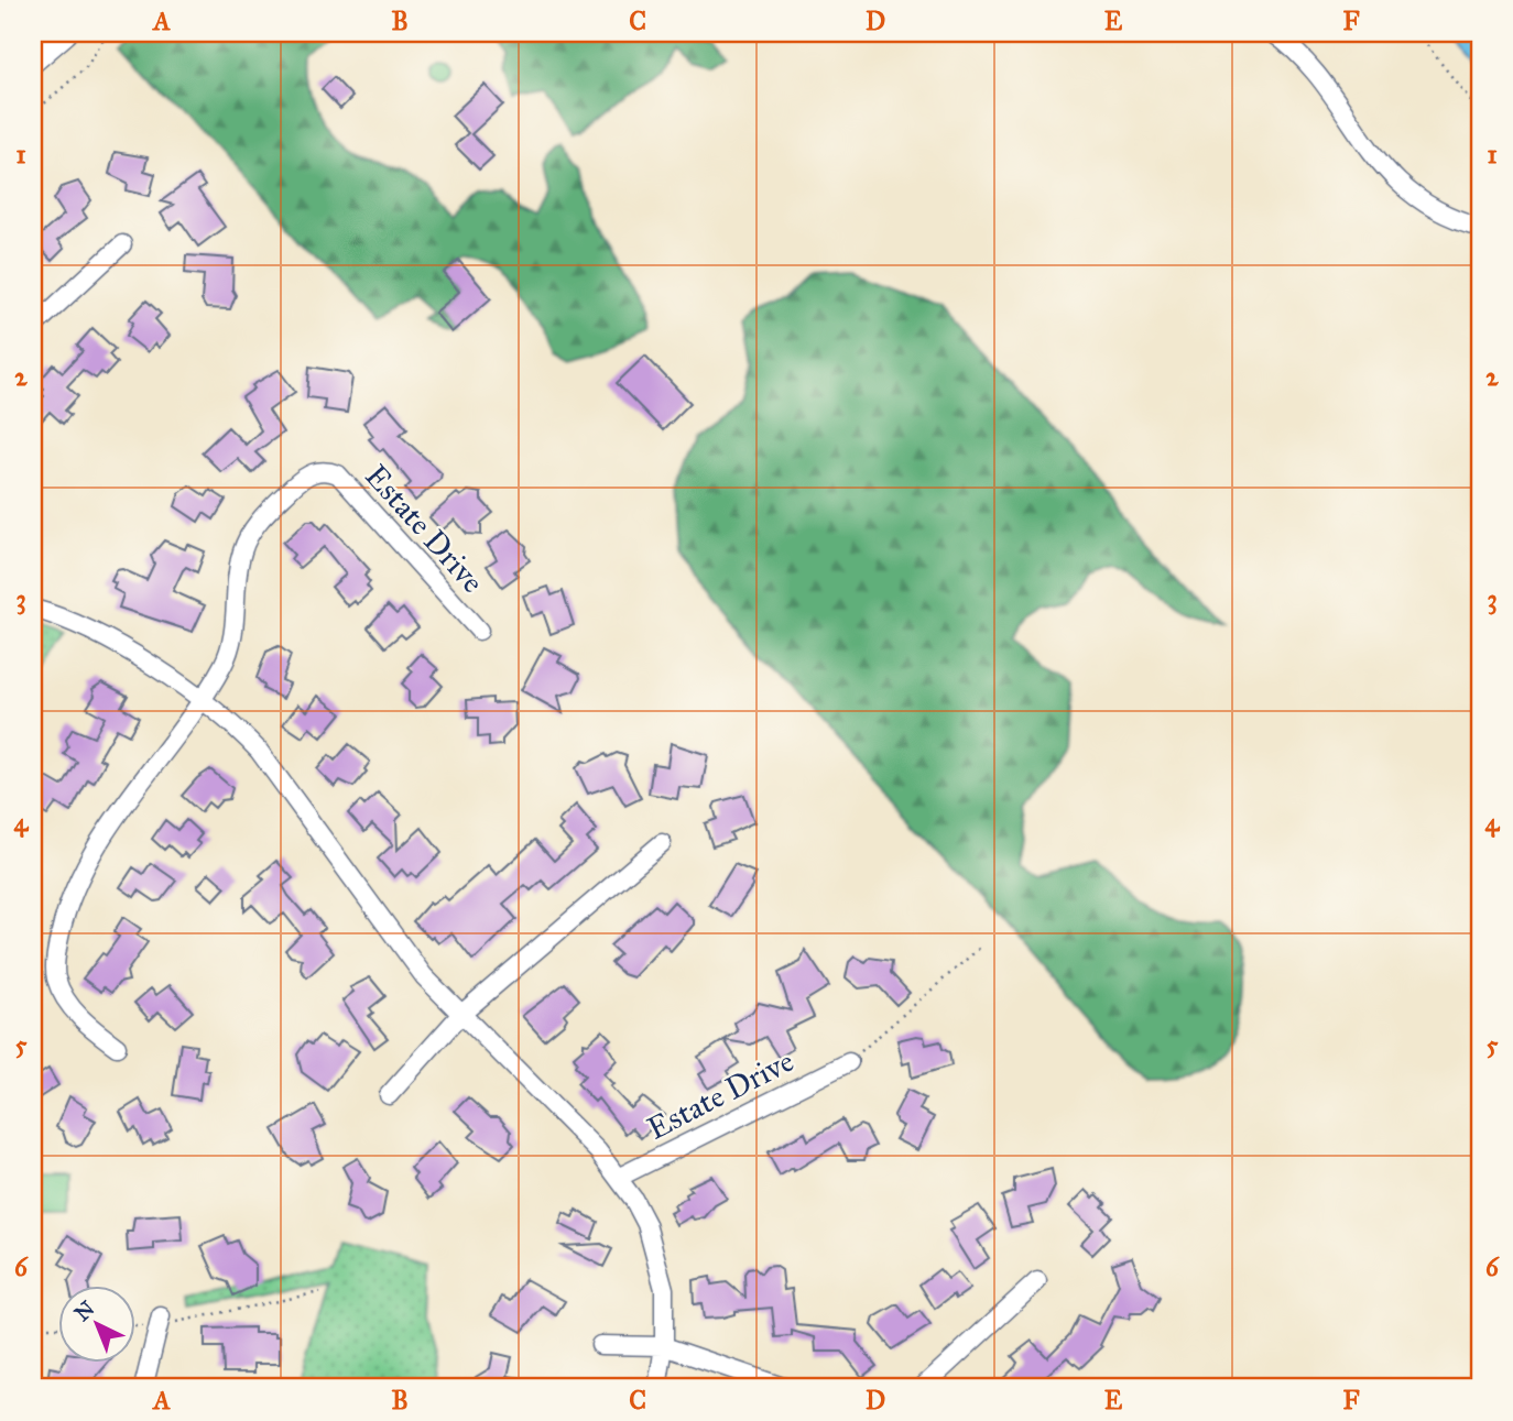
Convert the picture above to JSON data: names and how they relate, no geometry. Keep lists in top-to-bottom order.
{
  "streets": {
    "street": ["Estate Drive"]
  },
  "north": "top left",
  "grid": {
    "columns": [
      "A",
      "B",
      "C",
      "D",
      "E",
      "F"
    ],
    "rows": [
      "1",
      "2",
      "3",
      "4",
      "5",
      "6"
    ]
  }
}
